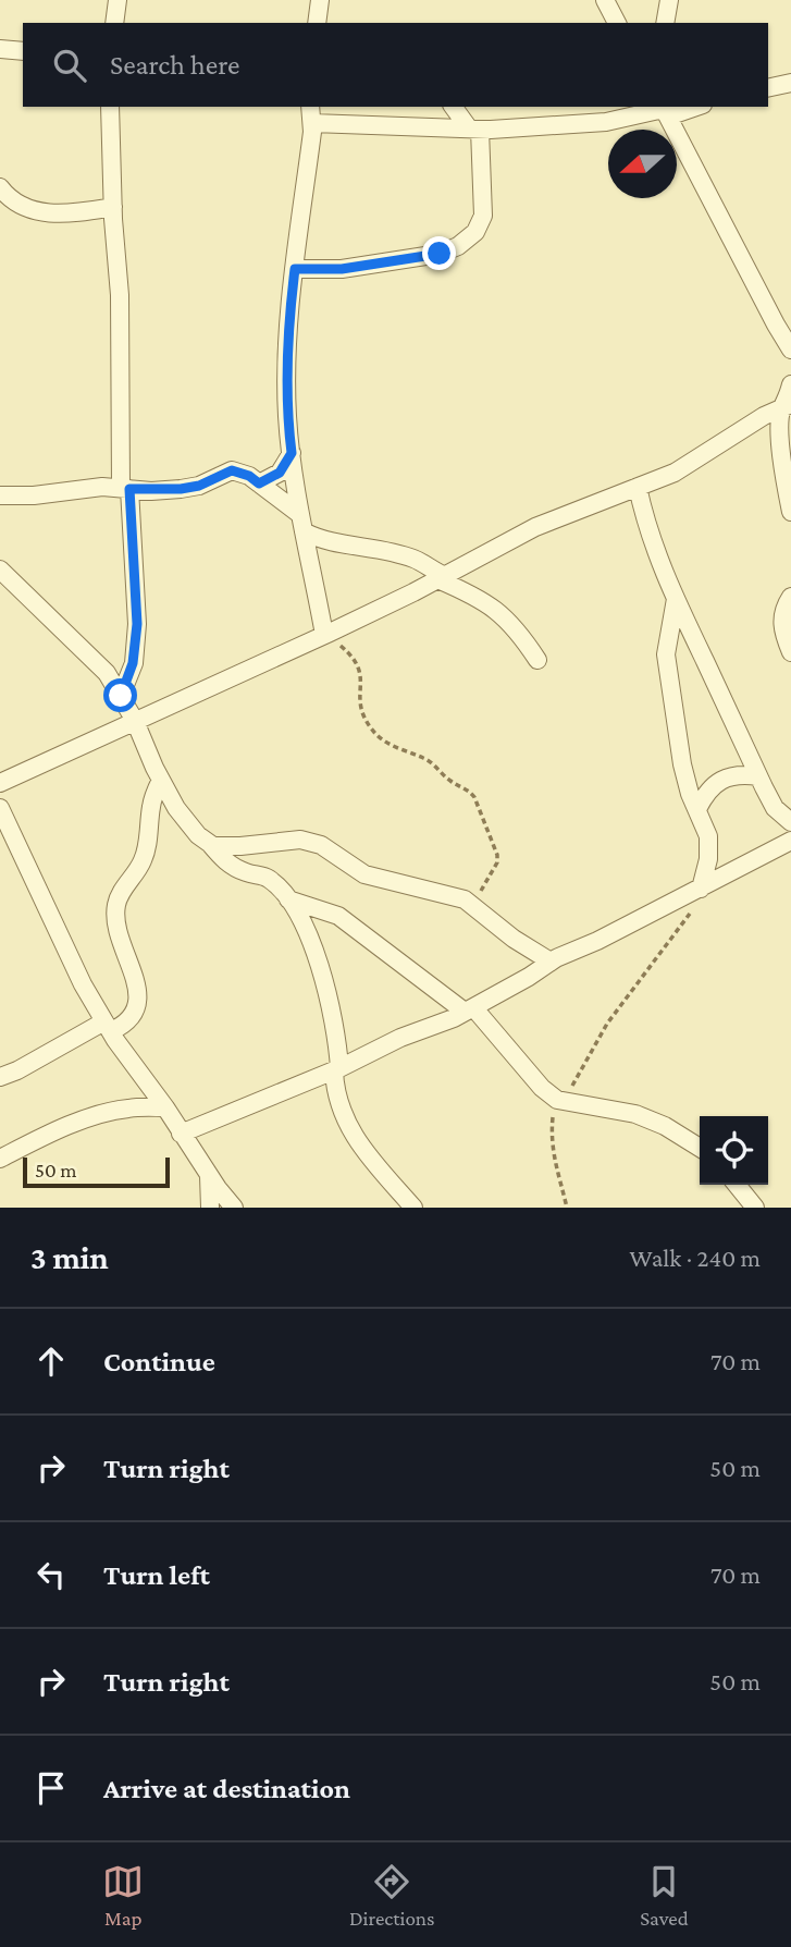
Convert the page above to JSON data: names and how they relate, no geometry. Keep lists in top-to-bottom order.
{
  "scale_bar": "50 m",
  "north": "left",
  "page": {
    "search": "Search here",
    "scale": "50 m",
    "heading": ["3 min", "Walk · 240 m"],
    "list": [
      ["Continue", "70 m"],
      ["Turn right", "50 m"],
      ["Turn left", "70 m"],
      ["Turn right", "50 m"],
      "Arrive at destination"
    ],
    "nav": ["Map", "Directions", "Saved"]
  }
}
